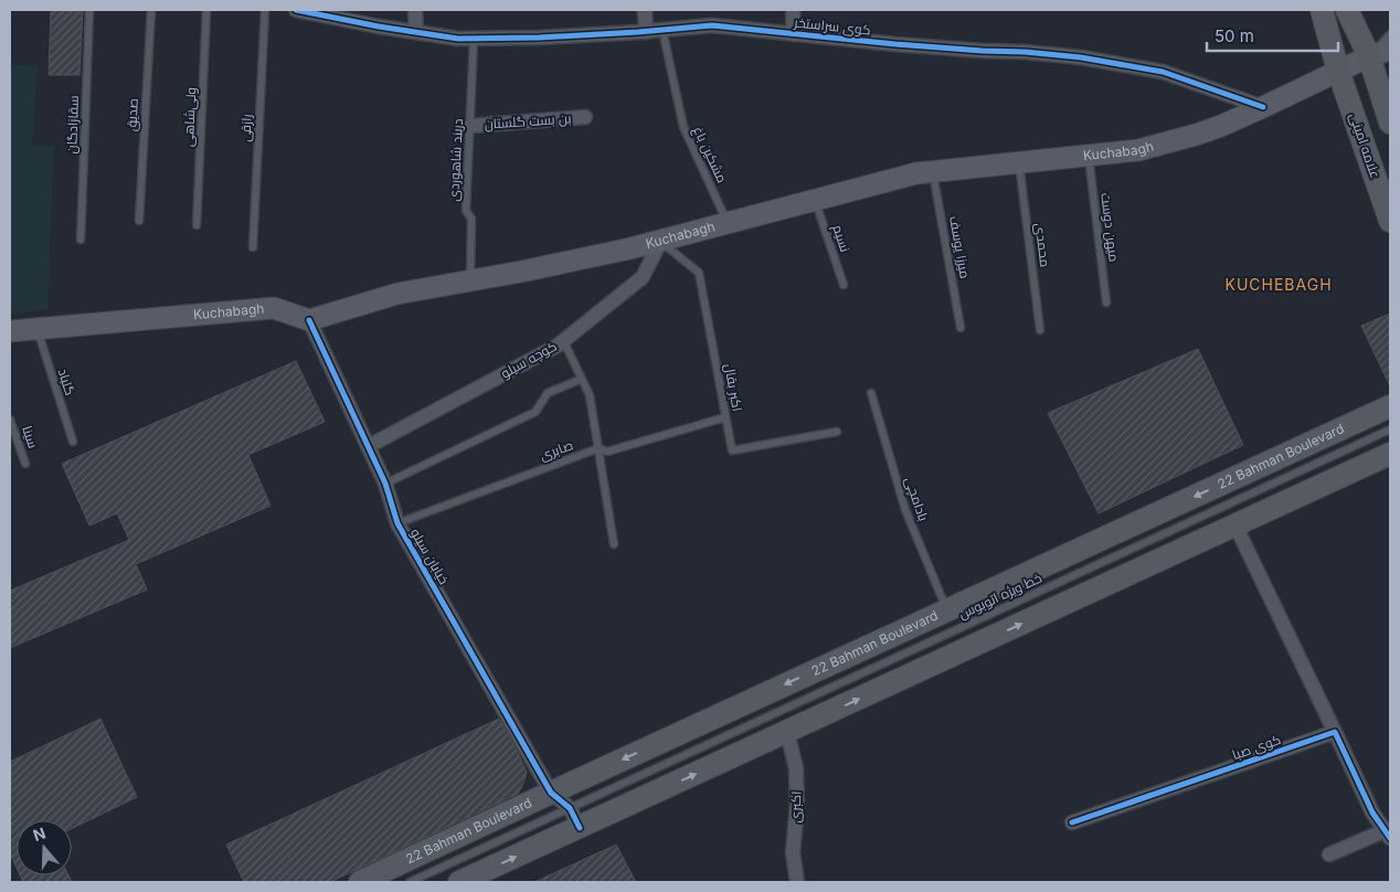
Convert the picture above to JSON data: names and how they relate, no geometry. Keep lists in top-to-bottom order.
{
  "streets": {
    "main road": ["علامه امینی", "Kuchabagh", "22 Bahman Boulevard"],
    "street": [
      "کوی سراستخر",
      "بن بست گلستان",
      "کوچه سیلو",
      "خیابان سیلو",
      "کوی صبا",
      "اکبری"
    ],
    "lane": [
      "صدیق",
      "ولی‌شاهی",
      "سقازادگان",
      "رازقی",
      "مشکین باغ",
      "دربند شاهوردی",
      "میهن دوست",
      "نسیم",
      "محمدی",
      "میرزا یوسف",
      "گلباد",
      "اکبر بقال",
      "سینا",
      "صابری",
      "بادامچی",
      "خط ویژه اتوبوس"
    ]
  },
  "crossings": [
    ["کوی سراستخر", "Kuchabagh"],
    ["کوی سراستخر", "مشکین باغ"],
    ["کوی سراستخر", "دربند شاهوردی"],
    ["بن بست گلستان", "دربند شاهوردی"],
    ["علامه امینی", "Kuchabagh"],
    ["Kuchabagh", "مشکین باغ"],
    ["Kuchabagh", "دربند شاهوردی"],
    ["Kuchabagh", "میهن دوست"],
    ["Kuchabagh", "نسیم"],
    ["Kuchabagh", "محمدی"],
    ["Kuchabagh", "میرزا یوسف"],
    ["Kuchabagh", "کوچه سیلو"],
    ["Kuchabagh", "گلباد"],
    ["Kuchabagh", "اکبر بقال"],
    ["Kuchabagh", "خیابان سیلو"],
    ["کوچه سیلو", "اکبر بقال"],
    ["کوچه سیلو", "خیابان سیلو"],
    ["اکبر بقال", "صابری"],
    ["صابری", "خیابان سیلو"],
    ["22 Bahman Boulevard", "بادامچی"],
    ["22 Bahman Boulevard", "خیابان سیلو"]
  ],
  "districts": ["KUCHEBAGH"],
  "scale_bar": "50 m",
  "north": "top"
}
